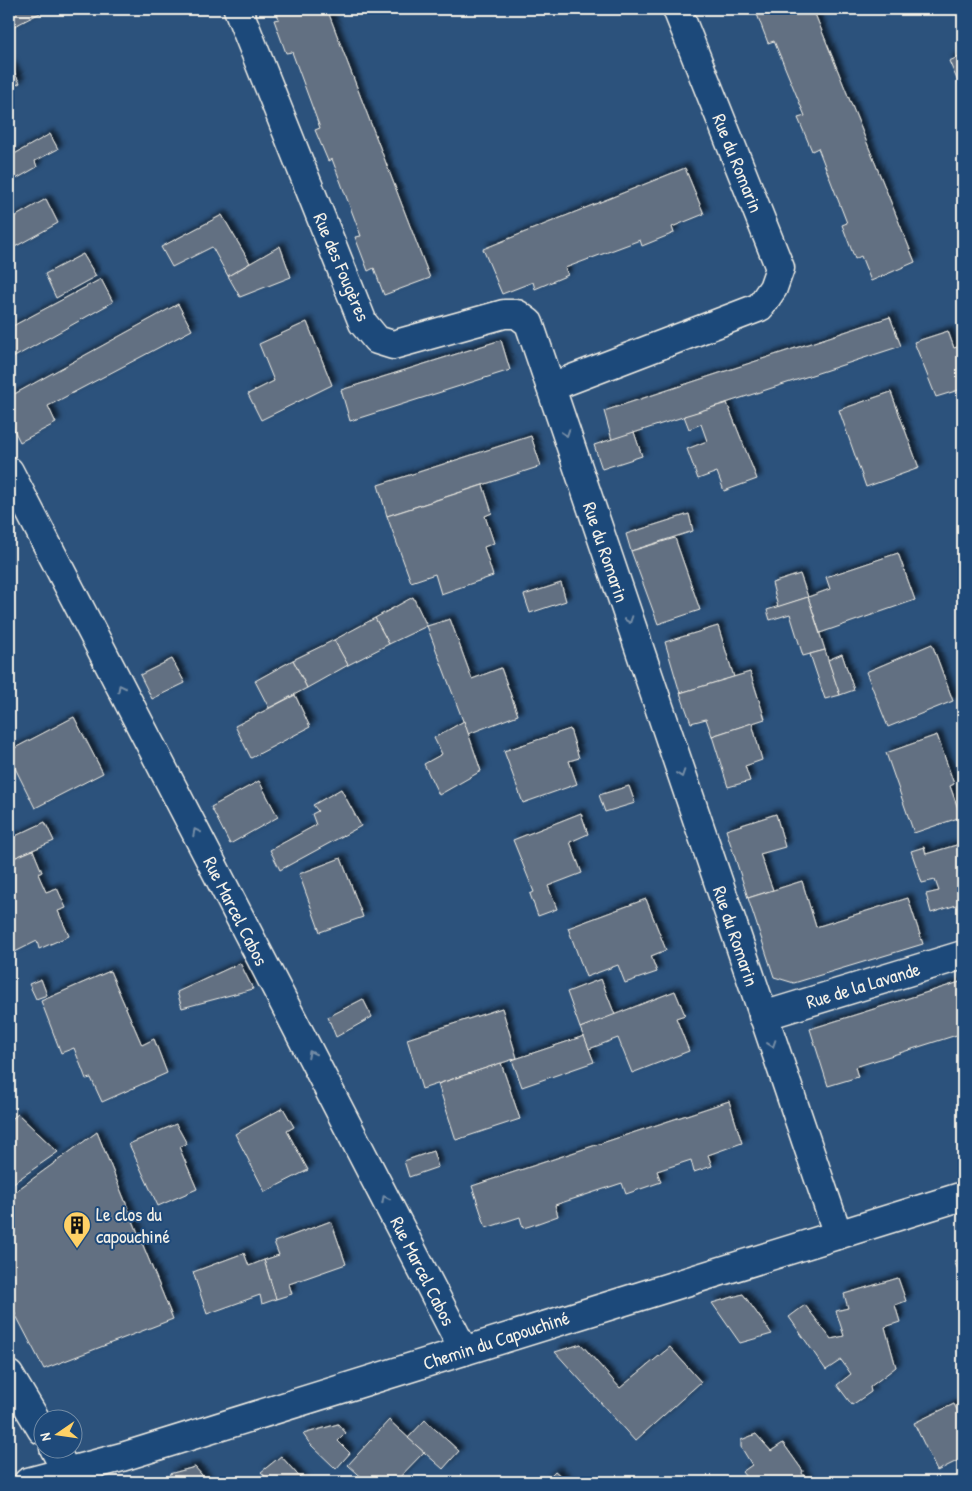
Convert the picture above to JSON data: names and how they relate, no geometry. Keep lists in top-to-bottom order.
{
  "streets": {
    "street": [
      "Rue du Romarin",
      "Rue des Fougères",
      "Rue Marcel Cabos",
      "Rue de la Lavande",
      "Chemin du Capouchiné"
    ]
  },
  "crossings": [
    ["Rue du Romarin", "Rue des Fougères"],
    ["Rue du Romarin", "Rue de la Lavande"],
    ["Rue du Romarin", "Chemin du Capouchiné"],
    ["Rue Marcel Cabos", "Chemin du Capouchiné"]
  ],
  "one_way": ["Rue du Romarin", "Rue Marcel Cabos"],
  "places": {
    "building": ["Le clos du capouchiné"]
  },
  "north": "left"
}
